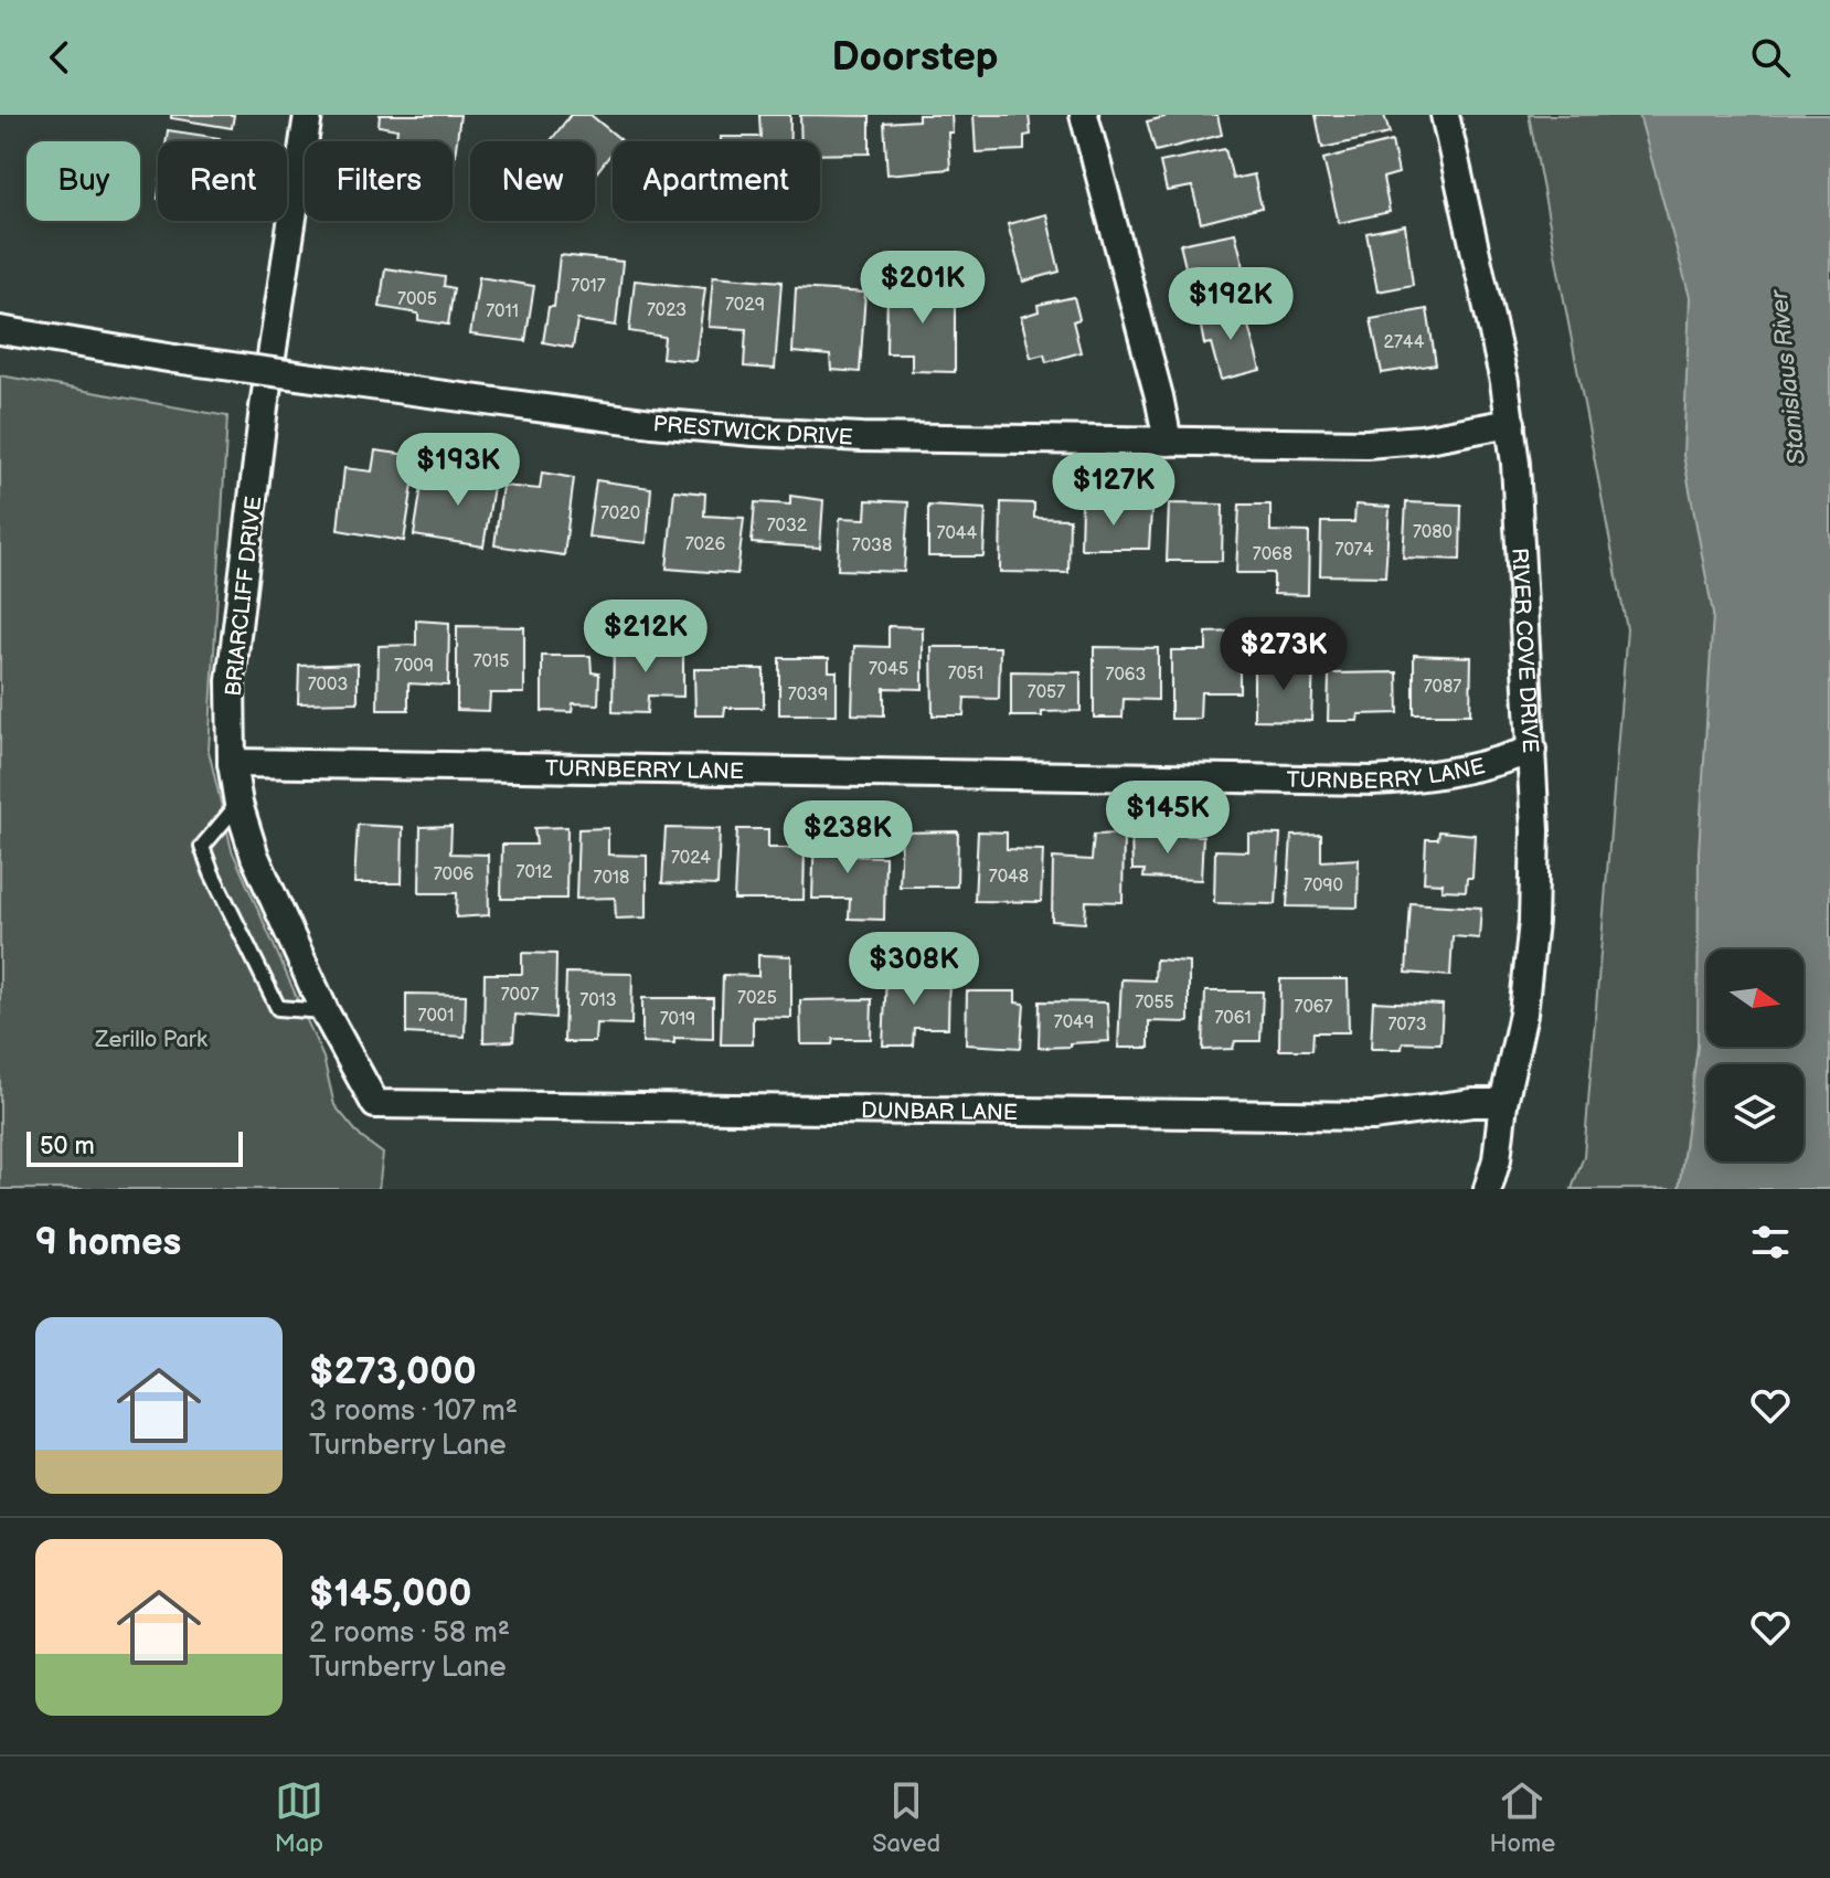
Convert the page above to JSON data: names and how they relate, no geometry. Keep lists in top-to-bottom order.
{
  "streets": {
    "street": [
      "PRESTWICK DRIVE",
      "BRIARCLIFF DRIVE",
      "RIVER COVE DRIVE",
      "TURNBERRY LANE",
      "DUNBAR LANE"
    ]
  },
  "crossings": [
    ["PRESTWICK DRIVE", "RIVER COVE DRIVE"],
    ["BRIARCLIFF DRIVE", "TURNBERRY LANE"],
    ["BRIARCLIFF DRIVE", "DUNBAR LANE"],
    ["RIVER COVE DRIVE", "TURNBERRY LANE"],
    ["RIVER COVE DRIVE", "DUNBAR LANE"]
  ],
  "water": ["Stanislaus River"],
  "parks": ["Zerillo Park"],
  "house_numbers": [
    "7017",
    "7005",
    "7029",
    "7023",
    "7011",
    "2744",
    "7020",
    "7032",
    "7080",
    "7044",
    "7026",
    "7038",
    "7074",
    "7068",
    "7015",
    "7009",
    "7045",
    "7051",
    "7063",
    "7003",
    "7087",
    "7057",
    "7039",
    "7024",
    "7012",
    "7006",
    "7048",
    "7018",
    "7090",
    "7007",
    "7025",
    "7013",
    "7055",
    "7067",
    "7001",
    "7061",
    "7019",
    "7049",
    "7073"
  ],
  "scale_bar": "50 m",
  "north": "right",
  "page": {
    "header": "Doorstep",
    "chip": [
      "Buy",
      "Rent",
      "Filters",
      "New",
      "Apartment"
    ],
    "price": [
      "$201K",
      "$192K",
      "$193K",
      "$127K",
      "$212K",
      "$273K",
      "$145K",
      "$238K",
      "$308K"
    ],
    "scale": "50 m",
    "heading": "9 homes",
    "list": [
      {
        "name": "$273,000",
        "note": "3 rooms · 107 m² · Turnberry Lane"
      },
      {
        "name": "$145,000",
        "note": "2 rooms · 58 m² · Turnberry Lane"
      }
    ],
    "tabs": ["Map", "Saved", "Home"]
  }
}
